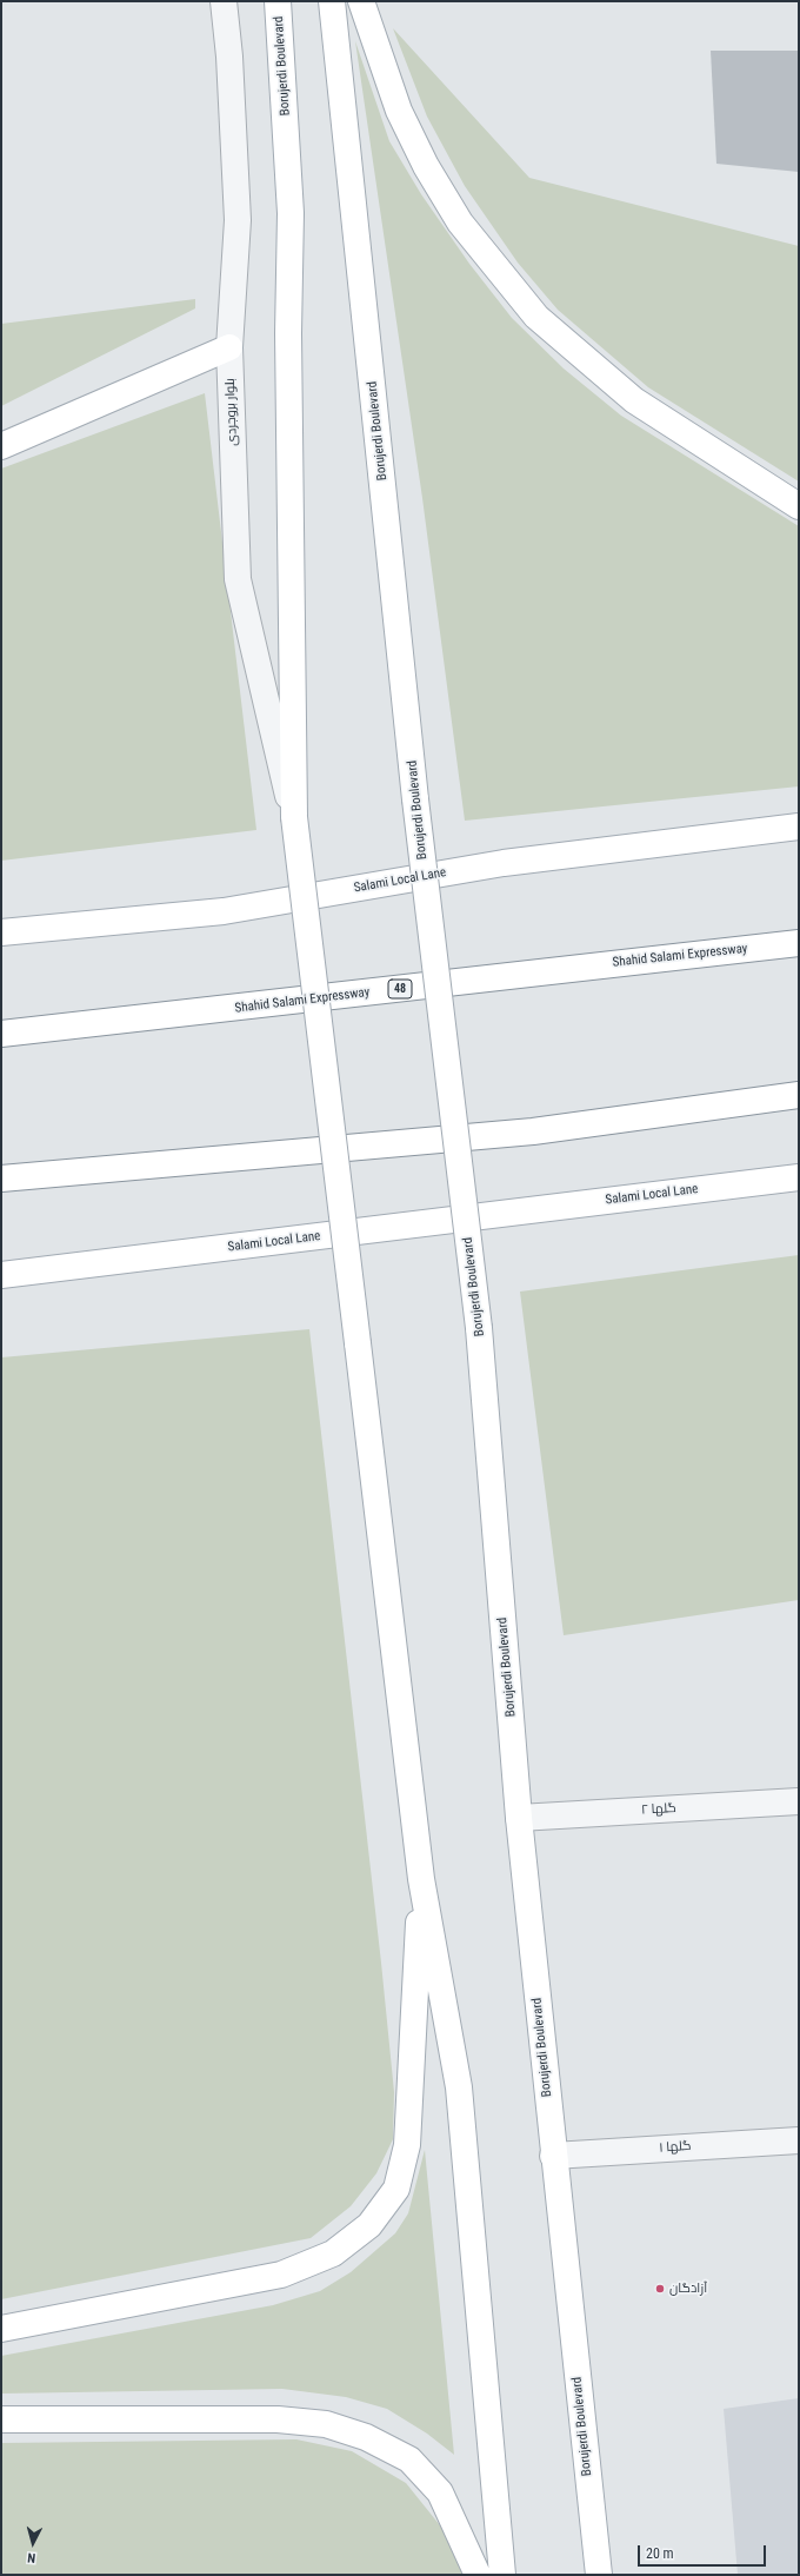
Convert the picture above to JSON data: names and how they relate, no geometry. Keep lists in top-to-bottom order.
{
  "streets": {
    "main road": [
      "Borujerdi Boulevard",
      "Salami Local Lane",
      "Shahid Salami Expressway",
      "48"
    ],
    "street": ["بلوار بروجردی", "گلها ۲", "گلها ۱"]
  },
  "crossings": [
    ["Borujerdi Boulevard", "بلوار بروجردی"],
    ["Borujerdi Boulevard", "گلها ۲"],
    ["Borujerdi Boulevard", "گلها ۱"]
  ],
  "places": ["آزادگان"],
  "scale_bar": "20 m",
  "north": "bottom"
}
